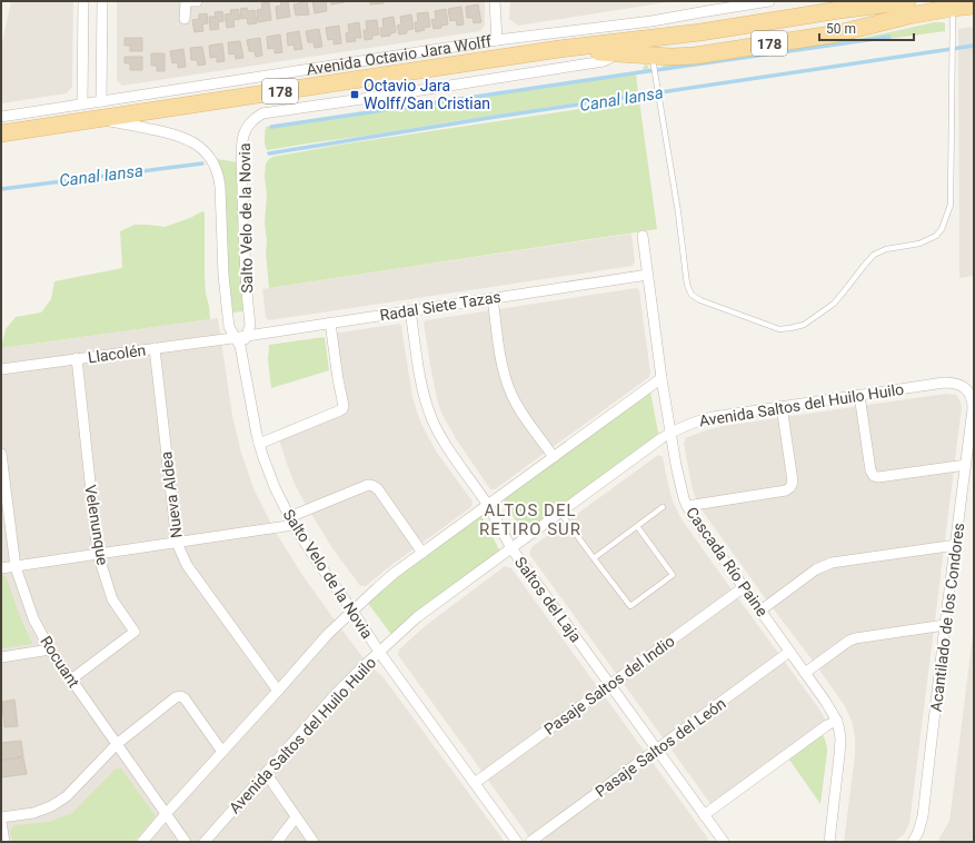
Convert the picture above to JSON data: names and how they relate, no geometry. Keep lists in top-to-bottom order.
{
  "streets": {
    "main road": ["178", "Avenida Octavio Jara Wolff"],
    "street": [
      "Salto Velo de la Novia",
      "Radal Siete Tazas",
      "Llacolén",
      "Avenida Saltos del Huilo Huilo",
      "Nueva Aldea",
      "Velenunque",
      "Cascada Río Paine",
      "Saltos del Laja",
      "Acantilado de los Condores",
      "Rocuant",
      "Pasaje Saltos del Indio",
      "Pasaje Saltos del León"
    ]
  },
  "crossings": [
    ["178", "Avenida Octavio Jara Wolff"],
    ["Avenida Octavio Jara Wolff", "Salto Velo de la Novia"],
    ["Salto Velo de la Novia", "Radal Siete Tazas"],
    ["Salto Velo de la Novia", "Llacolén"],
    ["Salto Velo de la Novia", "Avenida Saltos del Huilo Huilo"],
    ["Salto Velo de la Novia", "Pasaje Saltos del Indio"],
    ["Radal Siete Tazas", "Llacolén"],
    ["Radal Siete Tazas", "Cascada Río Paine"],
    ["Radal Siete Tazas", "Saltos del Laja"],
    ["Llacolén", "Nueva Aldea"],
    ["Llacolén", "Velenunque"],
    ["Avenida Saltos del Huilo Huilo", "Cascada Río Paine"],
    ["Avenida Saltos del Huilo Huilo", "Saltos del Laja"],
    ["Avenida Saltos del Huilo Huilo", "Acantilado de los Condores"],
    ["Velenunque", "Rocuant"],
    ["Cascada Río Paine", "Pasaje Saltos del Indio"],
    ["Cascada Río Paine", "Pasaje Saltos del León"],
    ["Saltos del Laja", "Pasaje Saltos del Indio"],
    ["Saltos del Laja", "Pasaje Saltos del León"]
  ],
  "districts": ["ALTOS DEL RETIRO SUR"],
  "water": ["Canal Iansa"],
  "places": {
    "transit": ["Octavio Jara Wolff/San Cristian"]
  },
  "scale_bar": "50 m"
}
